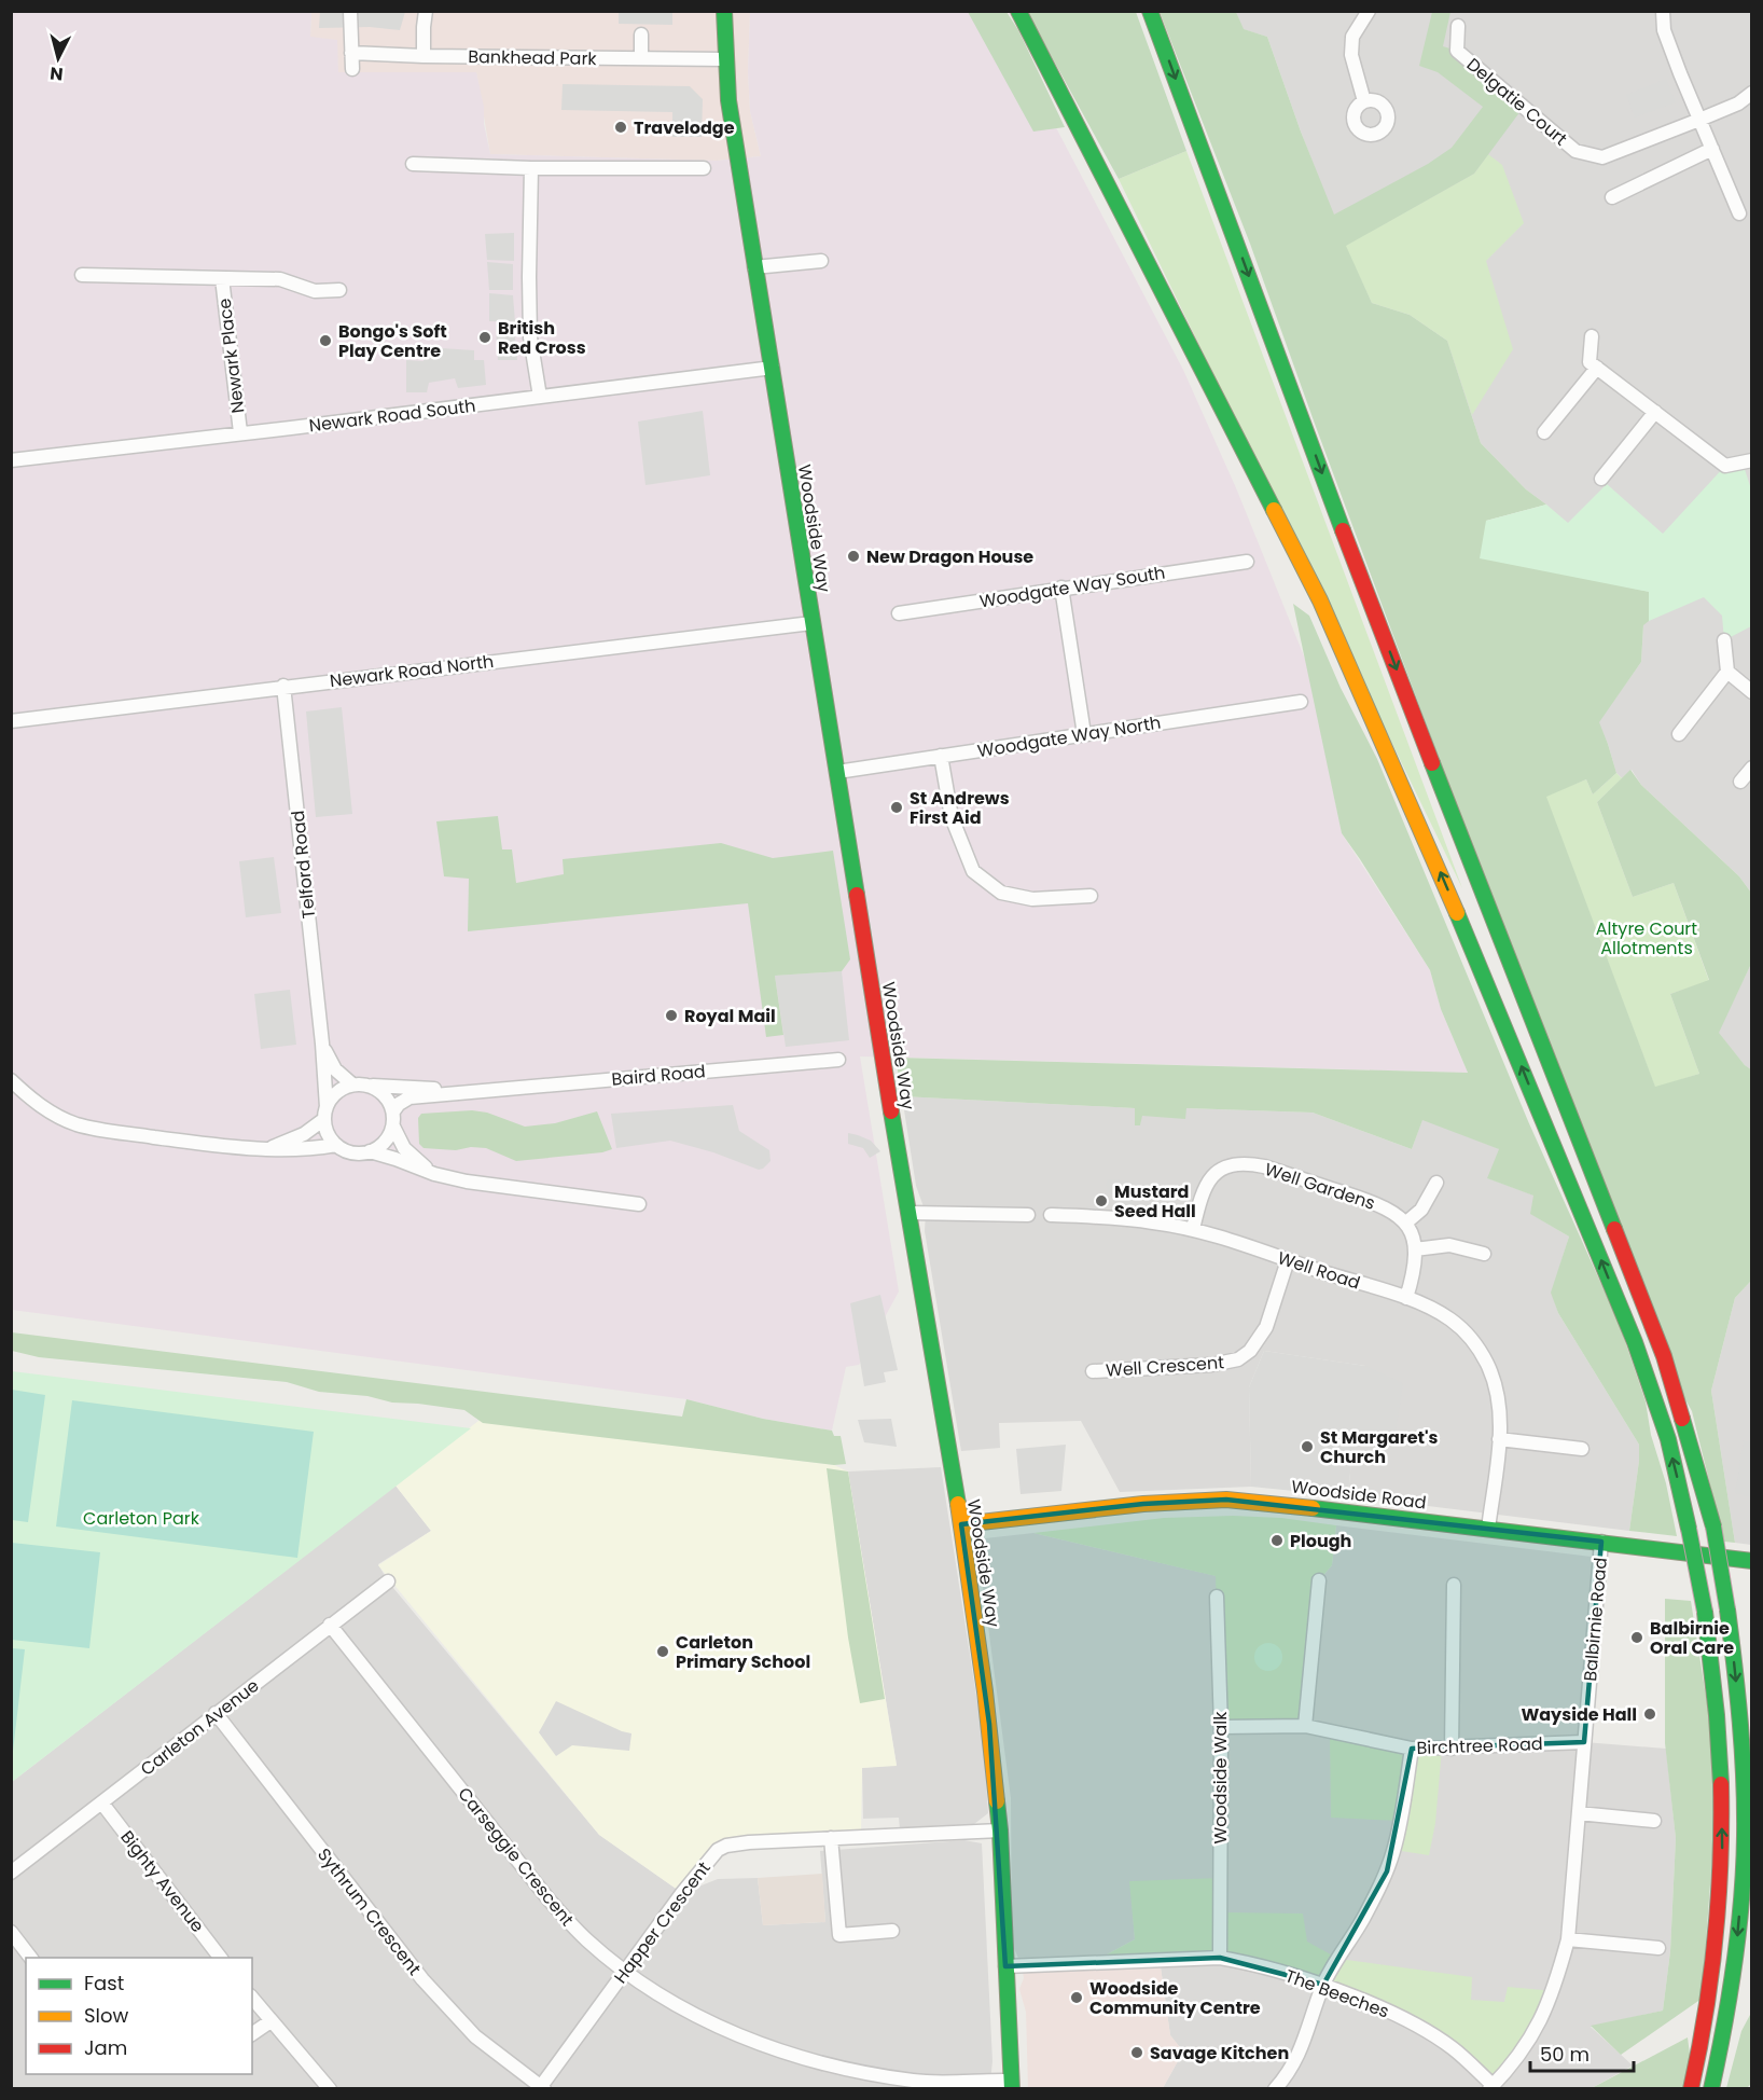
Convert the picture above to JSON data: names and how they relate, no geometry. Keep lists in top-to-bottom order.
{
  "streets": {
    "main road": ["Woodside Way", "Woodside Road"],
    "street": [
      "Bankhead Park",
      "Delgatie Court",
      "Newark Place",
      "Newark Road South",
      "Woodgate Way South",
      "Newark Road North",
      "Woodgate Way North",
      "Telford Road",
      "Baird Road",
      "Well Gardens",
      "Well Road",
      "Well Crescent",
      "Balbirnie Road",
      "Carleton Avenue",
      "Birchtree Road",
      "Woodside Walk",
      "Carseggie Crescent",
      "Bighty Avenue",
      "Sythrum Crescent",
      "Happer Crescent",
      "The Beeches"
    ]
  },
  "crossings": [
    ["Bankhead Park", "Woodside Way"],
    ["Newark Place", "Newark Road South"],
    ["Newark Road South", "Woodside Way"],
    ["Woodside Way", "Newark Road North"],
    ["Woodside Way", "Woodgate Way North"],
    ["Woodside Way", "Woodside Road"],
    ["Woodside Way", "Carseggie Crescent"],
    ["Woodside Way", "Happer Crescent"],
    ["Woodside Way", "The Beeches"],
    ["Newark Road North", "Telford Road"],
    ["Telford Road", "Baird Road"],
    ["Well Gardens", "Well Road"],
    ["Well Road", "Well Crescent"],
    ["Well Road", "Woodside Road"],
    ["Woodside Road", "Balbirnie Road"],
    ["Balbirnie Road", "Birchtree Road"],
    ["Balbirnie Road", "The Beeches"],
    ["Carleton Avenue", "Carseggie Crescent"],
    ["Carleton Avenue", "Bighty Avenue"],
    ["Carleton Avenue", "Sythrum Crescent"],
    ["Birchtree Road", "Woodside Walk"],
    ["Woodside Walk", "The Beeches"],
    ["Carseggie Crescent", "Happer Crescent"],
    ["Sythrum Crescent", "Happer Crescent"]
  ],
  "parks": ["Altyre Court Allotments", "Carleton Park"],
  "places": [
    "Travelodge",
    "British Red Cross",
    "Bongo's Soft Play Centre",
    "New Dragon House",
    "St Andrews First Aid",
    "Royal Mail",
    "Mustard Seed Hall",
    "St Margaret's Church",
    "Plough",
    "Balbirnie Oral Care",
    "Carleton Primary School",
    "Wayside Hall",
    "Woodside Community Centre",
    "Savage Kitchen"
  ],
  "legend": ["Fast", "Slow", "Jam"],
  "scale_bar": "50 m",
  "north": "bottom"
}
